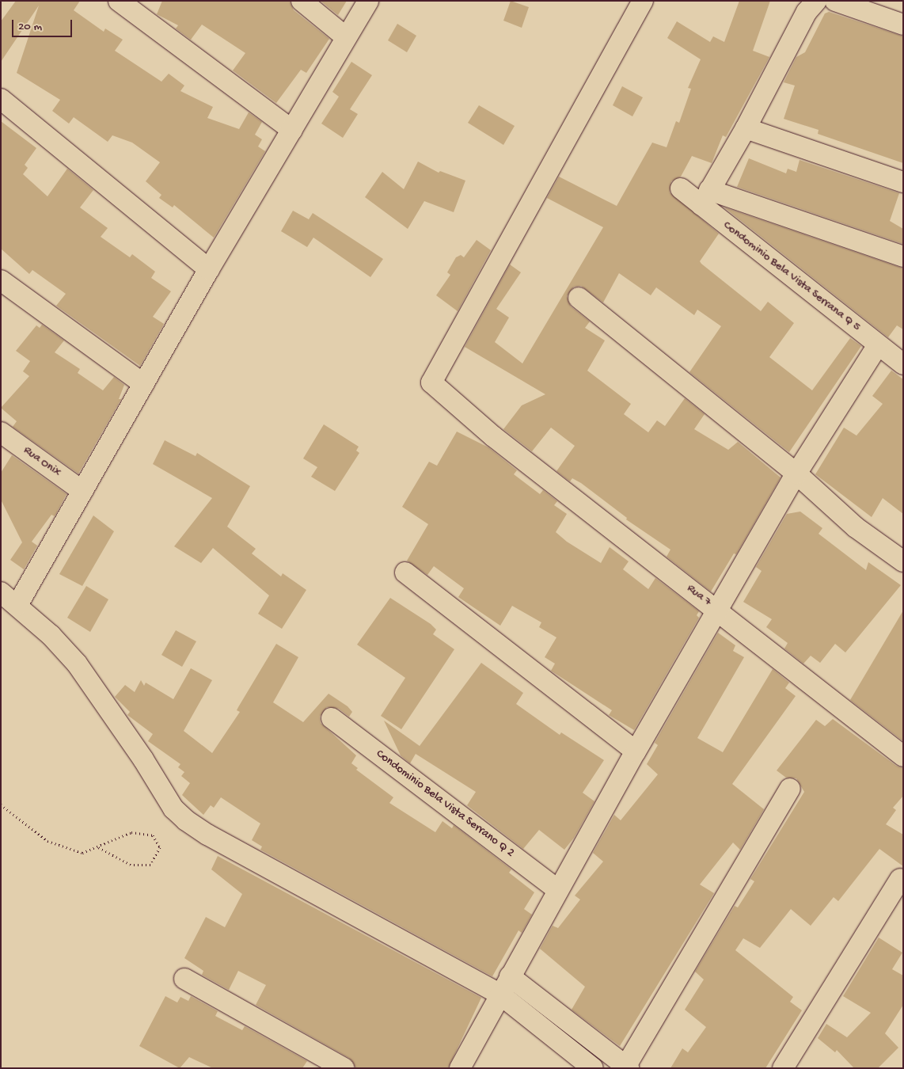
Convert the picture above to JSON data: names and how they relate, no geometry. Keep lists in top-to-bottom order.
{
  "streets": {
    "street": [
      "Condominio Bela Vista Serrana Q 5",
      "Rua Onix",
      "Rua 7",
      "Condominio Bela Vista Serrano Q 2"
    ]
  },
  "scale_bar": "20 m"
}
